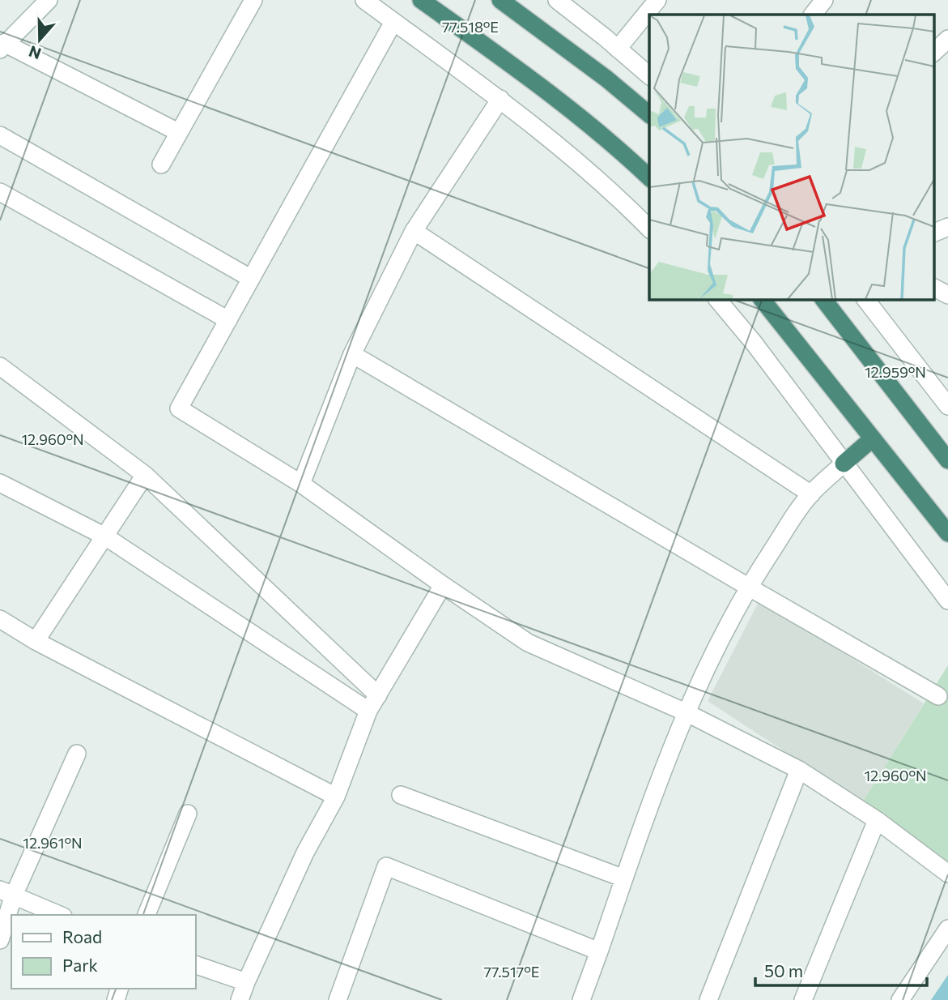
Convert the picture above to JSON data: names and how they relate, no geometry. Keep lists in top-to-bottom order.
{
  "legend": ["Road", "Park"],
  "scale_bar": "50 m",
  "north": "bottom",
  "coordinates": [
    "77.518°E",
    "12.959°N",
    "12.960°N",
    "12.961°N",
    "77.517°E"
  ]
}
